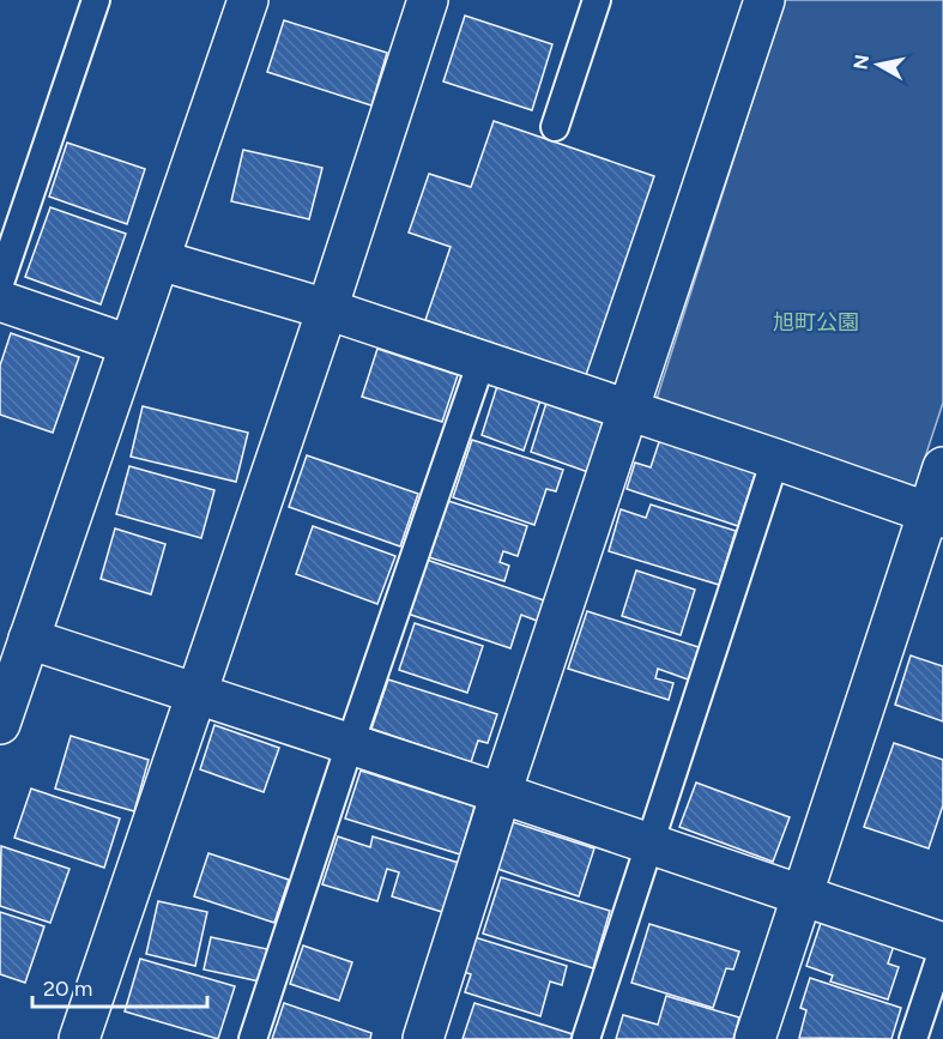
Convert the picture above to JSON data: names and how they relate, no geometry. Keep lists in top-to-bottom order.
{
  "parks": ["旭町公園"],
  "scale_bar": "20 m",
  "north": "left"
}
